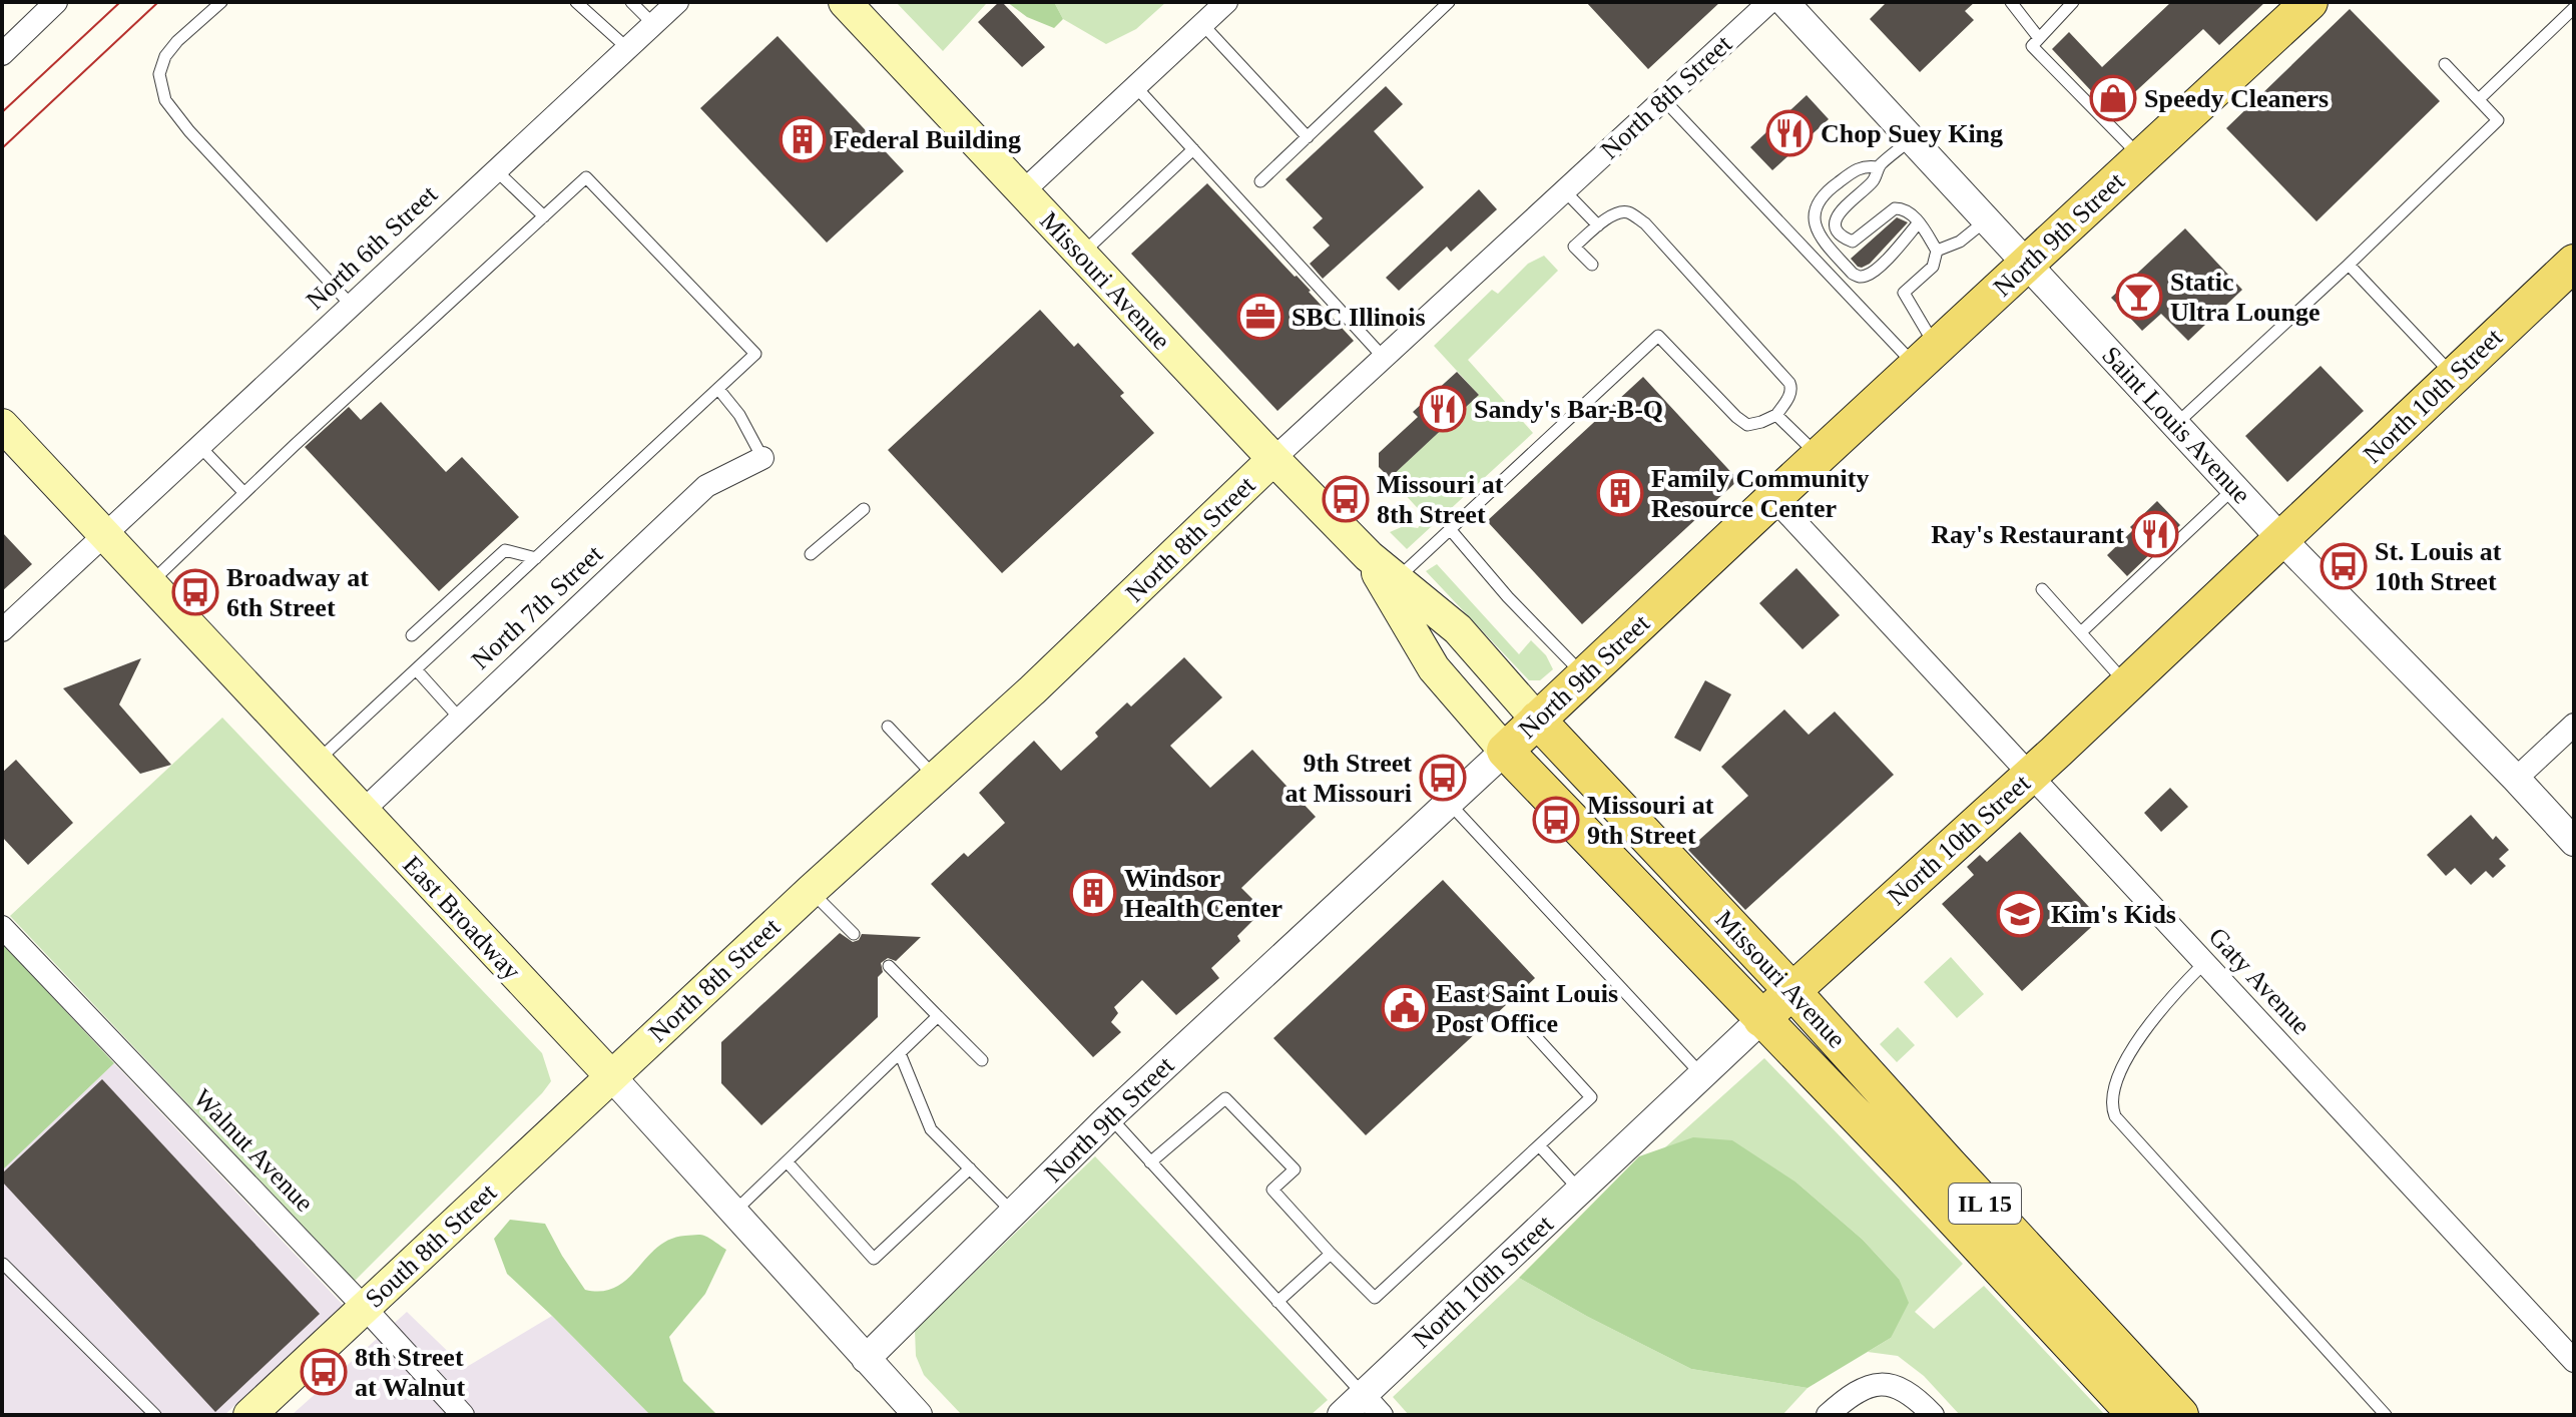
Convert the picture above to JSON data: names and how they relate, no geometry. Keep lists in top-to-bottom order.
{
  "streets": {
    "main road": [
      "North 8th Street",
      "North 9th Street",
      "Missouri Avenue",
      "North 10th Street",
      "East Broadway",
      "IL 15",
      "South 8th Street"
    ],
    "street": [
      "North 6th Street",
      "Saint Louis Avenue",
      "North 7th Street",
      "Gaty Avenue",
      "Walnut Avenue"
    ]
  },
  "crossings": [
    ["North 8th Street", "Missouri Avenue"],
    ["North 8th Street", "East Broadway"],
    ["North 8th Street", "South 8th Street"],
    ["North 9th Street", "Missouri Avenue"],
    ["North 9th Street", "Saint Louis Avenue"],
    ["North 9th Street", "East Broadway"],
    ["North 9th Street", "Gaty Avenue"],
    ["North 6th Street", "East Broadway"],
    ["Missouri Avenue", "North 10th Street"],
    ["North 10th Street", "Saint Louis Avenue"],
    ["North 10th Street", "Gaty Avenue"],
    ["North 7th Street", "East Broadway"],
    ["East Broadway", "South 8th Street"],
    ["Walnut Avenue", "South 8th Street"]
  ],
  "places": {
    "shop": ["Speedy Cleaners"],
    "restaurant": ["Chop Suey King", "Sandy's Bar-B-Q", "Ray's Restaurant"],
    "building": ["Federal Building", "Family Community Resource Center", "Windsor Health Center"],
    "bar": ["Static Ultra Lounge"],
    "office": ["SBC Illinois"],
    "bus stop": [
      "Missouri at 8th Street",
      "St. Louis at 10th Street",
      "Broadway at 6th Street",
      "9th Street at Missouri",
      "Missouri at 9th Street",
      "8th Street at Walnut"
    ],
    "school or university": ["Kim's Kids"],
    "public building": ["East Saint Louis Post Office"]
  }
}
